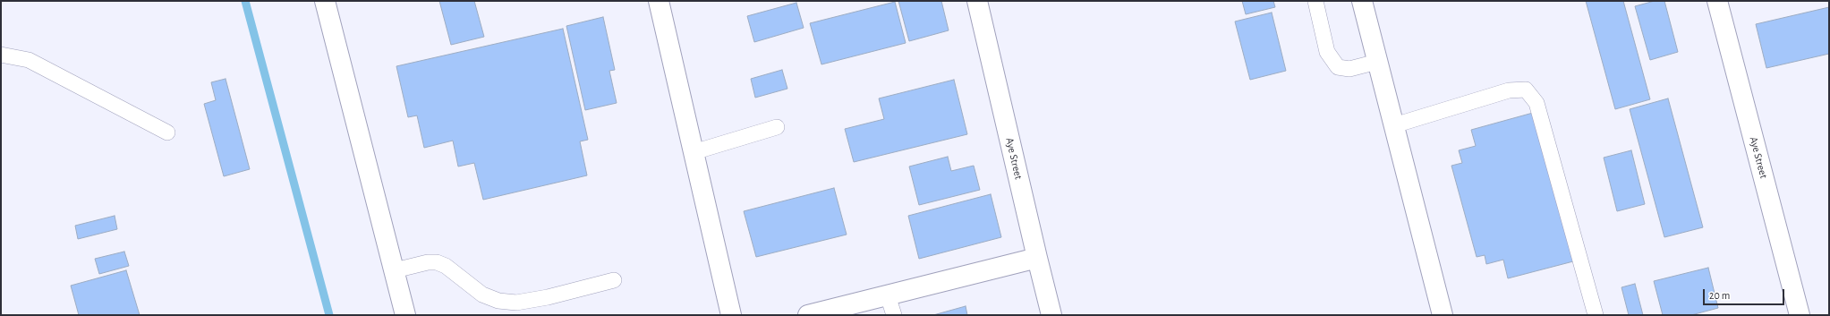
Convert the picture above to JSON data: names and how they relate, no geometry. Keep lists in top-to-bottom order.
{
  "streets": {
    "street": ["Aye Street"]
  },
  "scale_bar": "20 m"
}
